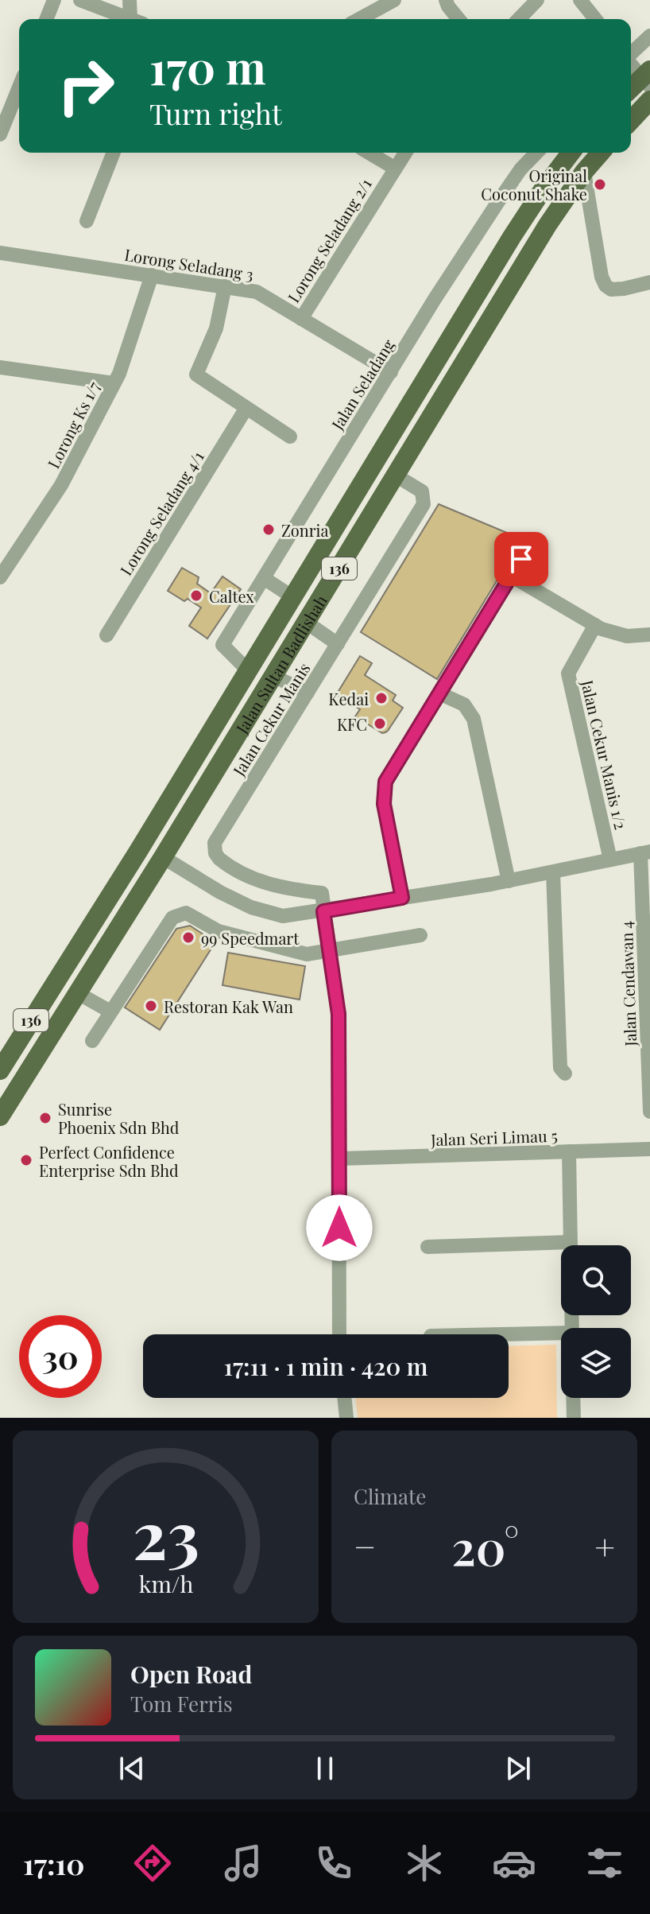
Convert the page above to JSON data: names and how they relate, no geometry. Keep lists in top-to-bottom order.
{
  "streets": {
    "main road": ["136", "Jalan Sultan Badlishah"],
    "street": [
      "Lorong Seladang 2/1",
      "Lorong Seladang 3",
      "Jalan Seladang",
      "Lorong Ks 1/7",
      "Lorong Seladang 4/1",
      "Jalan Cekur Manis",
      "Jalan Cekur Manis 1/2",
      "Jalan Cendawan 4",
      "Jalan Seri Limau 5"
    ]
  },
  "crossings": [
    ["Lorong Seladang 2/1", "Lorong Seladang 3"],
    ["Lorong Seladang 3", "Jalan Seladang"],
    ["Lorong Seladang 3", "Lorong Ks 1/7"],
    ["Jalan Seladang", "Jalan Sultan Badlishah"],
    ["Jalan Sultan Badlishah", "Jalan Cekur Manis"]
  ],
  "places": [
    "Original Coconut Shake",
    "Zonria",
    "Caltex",
    "Kedai",
    "KFC",
    "99 Speedmart",
    "Restoran Kak Wan",
    "Sunrise Phoenix Sdn Bhd",
    "Perfect Confidence Enterprise Sdn Bhd"
  ],
  "page": {
    "turn": ["170 m", "Turn right"],
    "limit": "30",
    "trip": "17:11 · 1 min · 420 m",
    "tile": "Climate",
    "heat": ["−", "20°", "+"],
    "song": ["Open Road", "Tom Ferris"],
    "tabs": "17:10",
    "gauge": ["23", "km/h"]
  }
}
